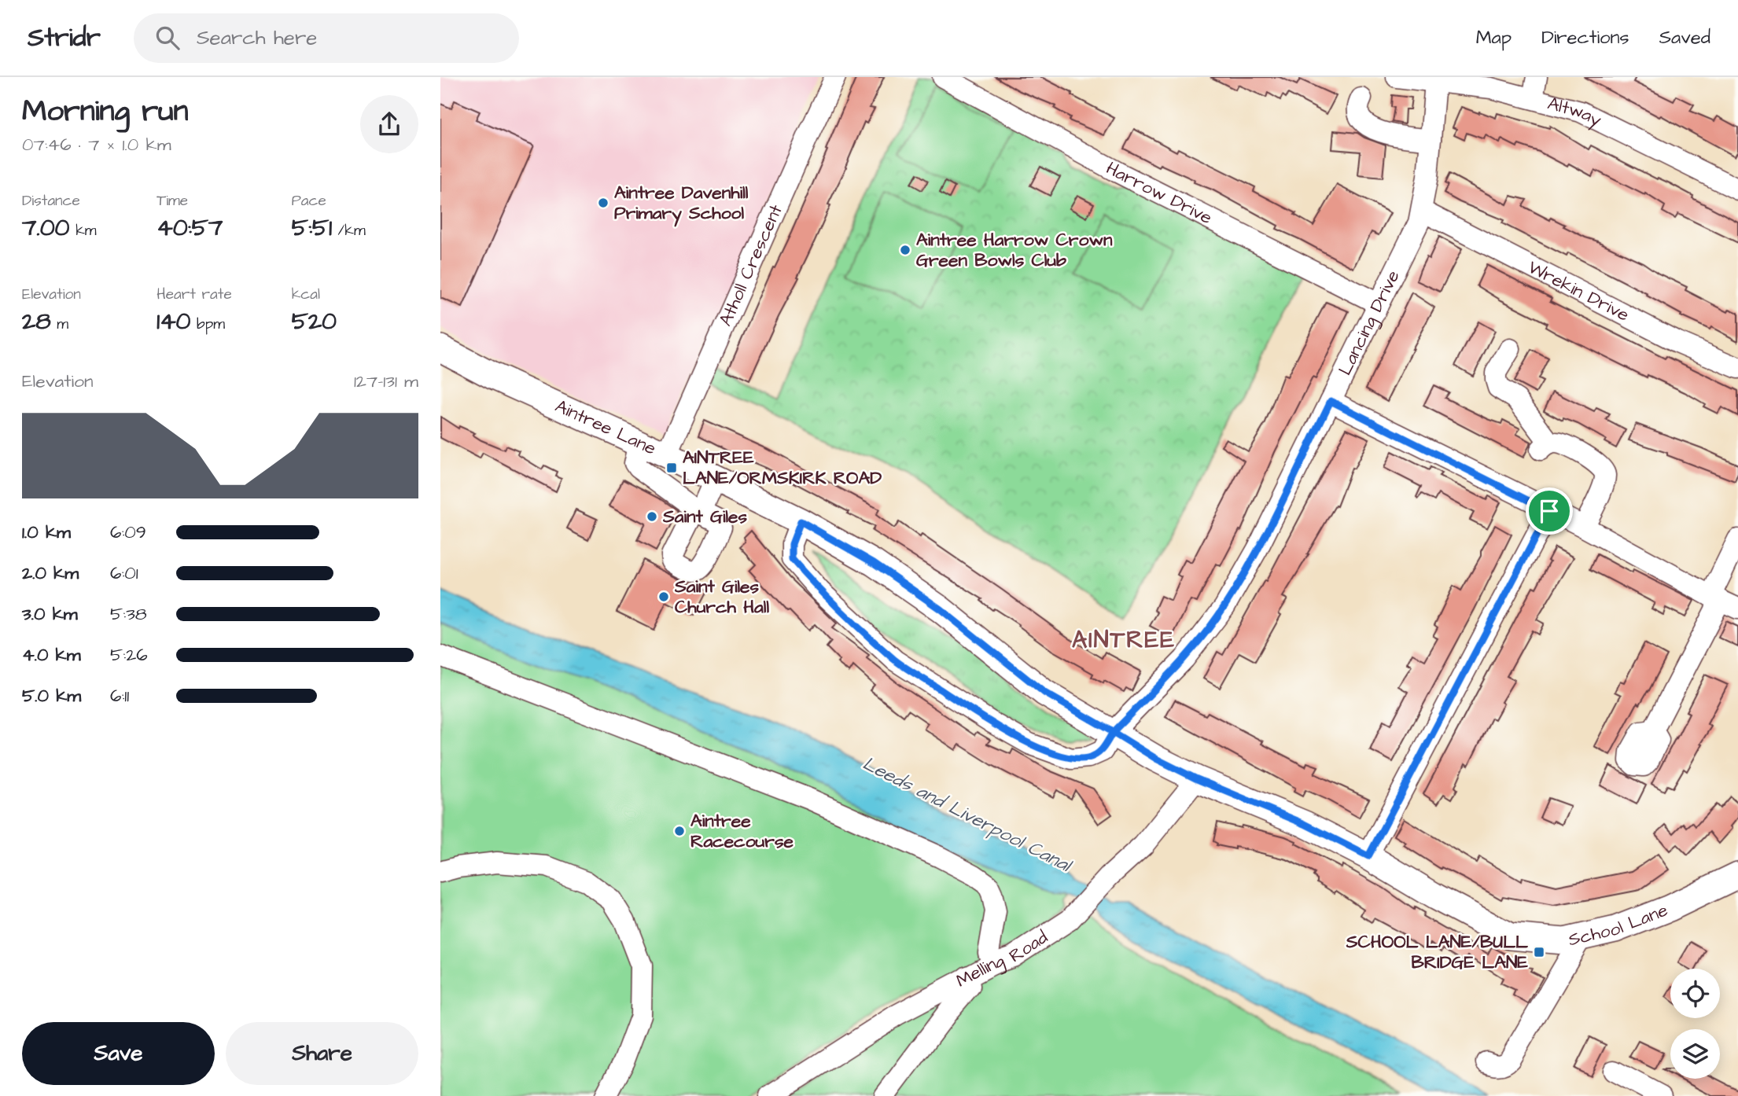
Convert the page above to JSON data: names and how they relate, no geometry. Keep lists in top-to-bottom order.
{
  "streets": {
    "main road": ["Aintree Lane", "School Lane"],
    "street": [
      "Altway",
      "Harrow Drive",
      "Atholl Crescent",
      "Wrekin Drive",
      "Lancing Drive",
      "Melling Road"
    ]
  },
  "crossings": [
    ["Altway", "Lancing Drive"],
    ["Harrow Drive", "Lancing Drive"],
    ["Atholl Crescent", "Aintree Lane"],
    ["Wrekin Drive", "Lancing Drive"],
    ["Lancing Drive", "Aintree Lane"],
    ["Aintree Lane", "School Lane"],
    ["Aintree Lane", "Melling Road"],
    ["School Lane", "Melling Road"]
  ],
  "districts": ["AINTREE"],
  "water": ["Leeds and Liverpool Canal"],
  "places": {
    "other": [
      "Aintree Davenhill Primary School",
      "Aintree Harrow Crown Green Bowls Club",
      "Saint Giles",
      "Saint Giles Church Hall",
      "Aintree Racecourse"
    ],
    "transit": ["AINTREE LANE/ORMSKIRK ROAD", "SCHOOL LANE/BULL BRIDGE LANE"]
  },
  "page": {
    "header": "Stridr",
    "search": "Search here",
    "nav": ["Map", "Directions", "Saved"],
    "heading": ["Morning run", "07:46 · 7 × 1.0 km"],
    "stats": [
      ["Distance", "7.00 km"],
      ["Time", "40:57"],
      ["Pace", "5:51 /km"],
      ["Elevation", "28 m"],
      ["Heart rate", "140 bpm"],
      ["kcal", "520"]
    ],
    "chart": ["Elevation", "127–131 m"],
    "list": [
      {
        "name": "1.0 km",
        "note": "6:09"
      },
      {
        "name": "2.0 km",
        "note": "6:01"
      },
      {
        "name": "3.0 km",
        "note": "5:38"
      },
      {
        "name": "4.0 km",
        "note": "5:26"
      },
      {
        "name": "5.0 km",
        "note": "6:11"
      }
    ],
    "buttons": ["Save", "Share"]
  }
}
